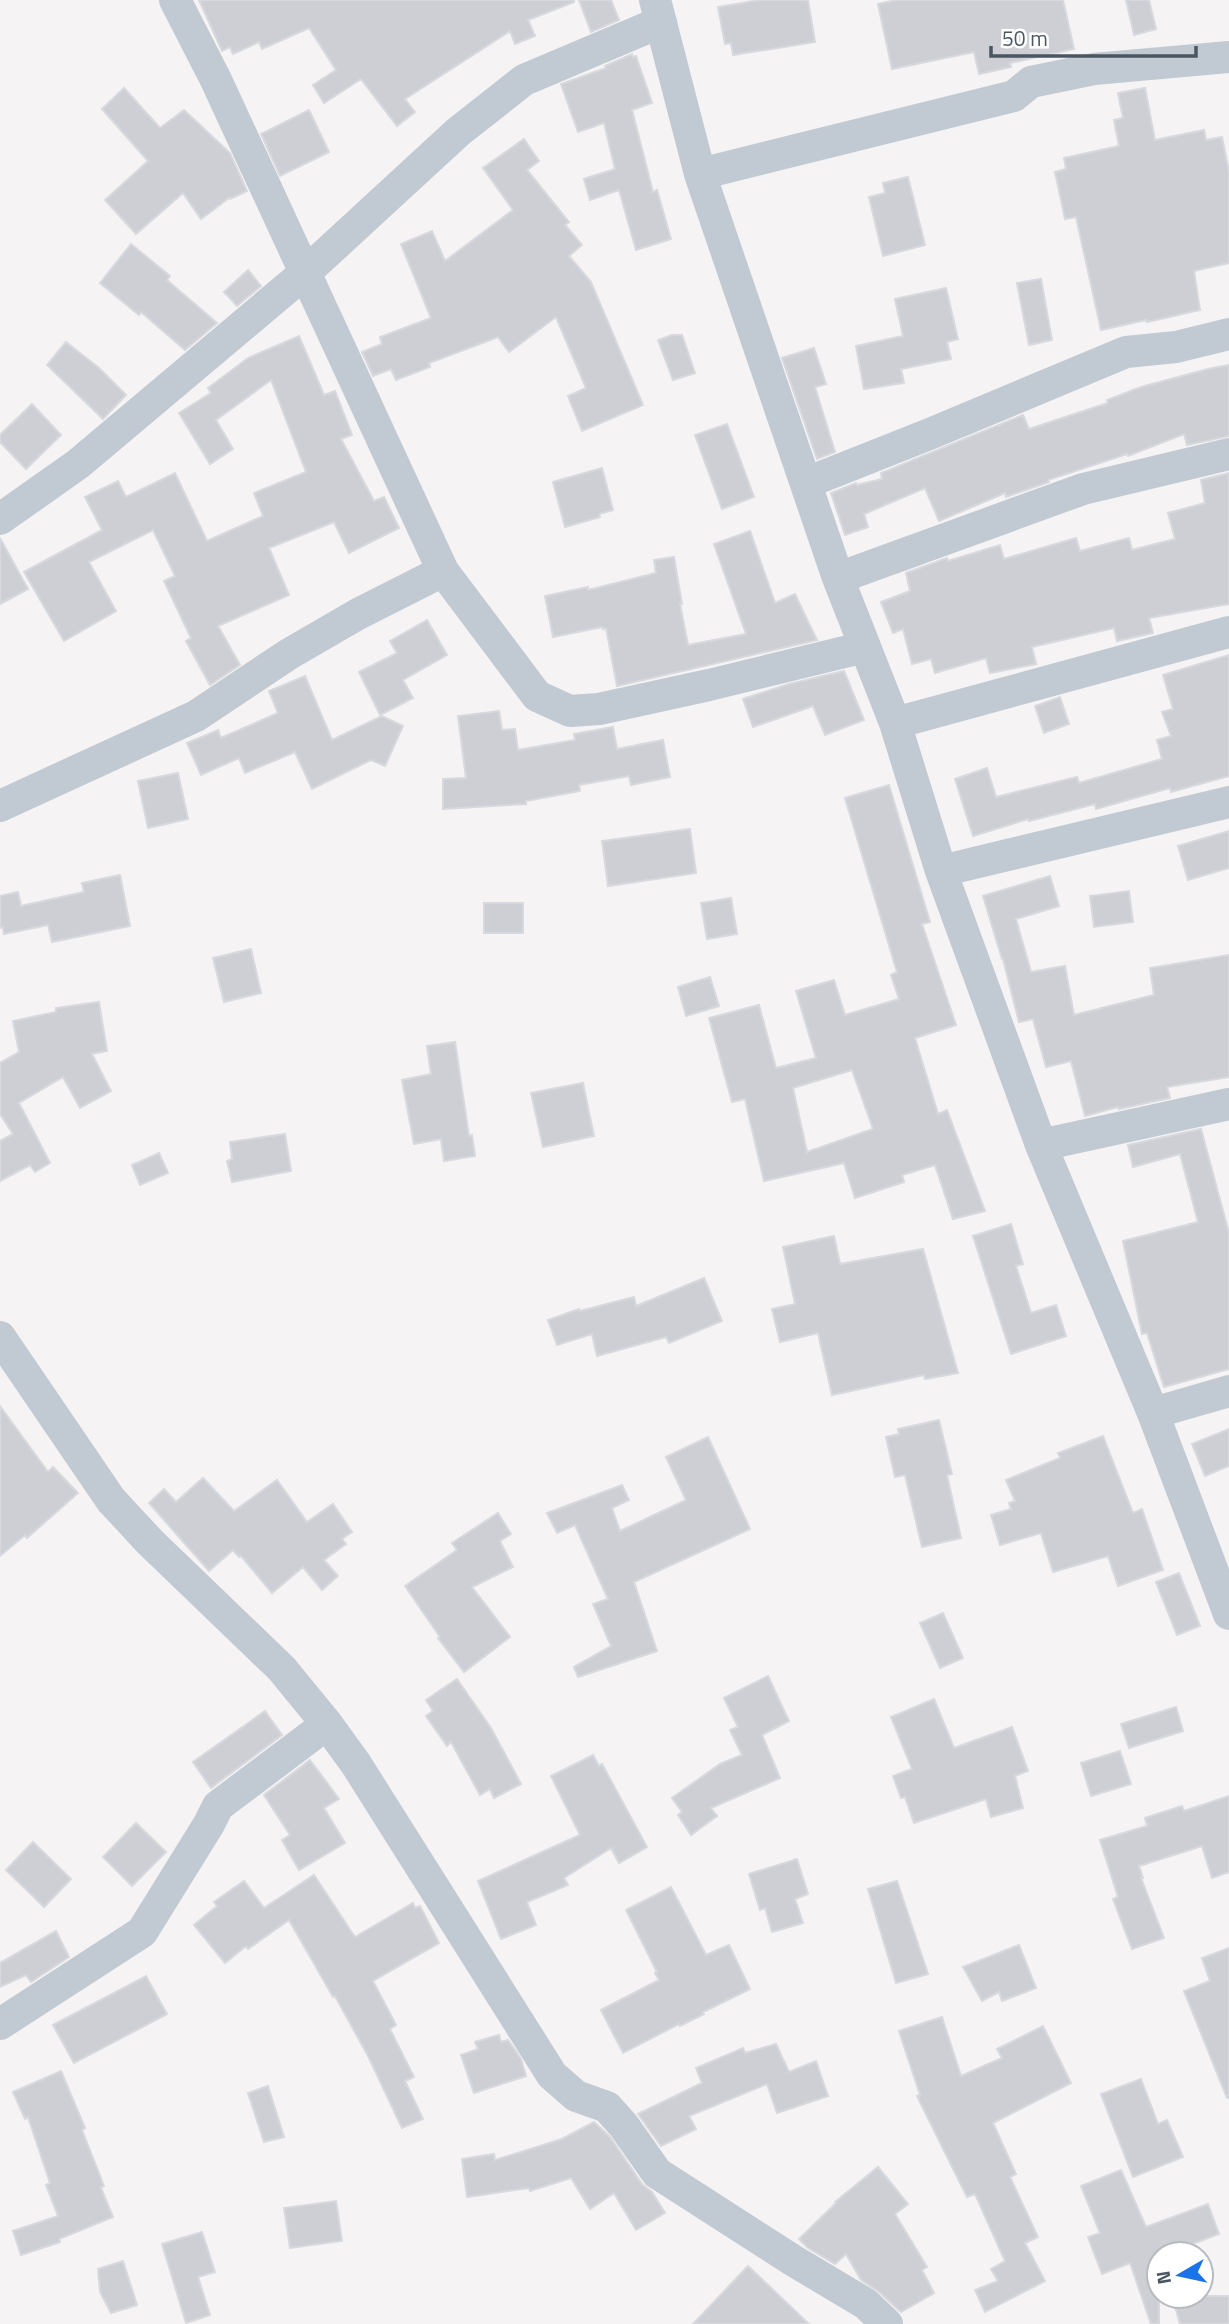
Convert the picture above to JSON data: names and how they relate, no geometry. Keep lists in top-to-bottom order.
{
  "scale_bar": "50 m",
  "north": "left"
}
